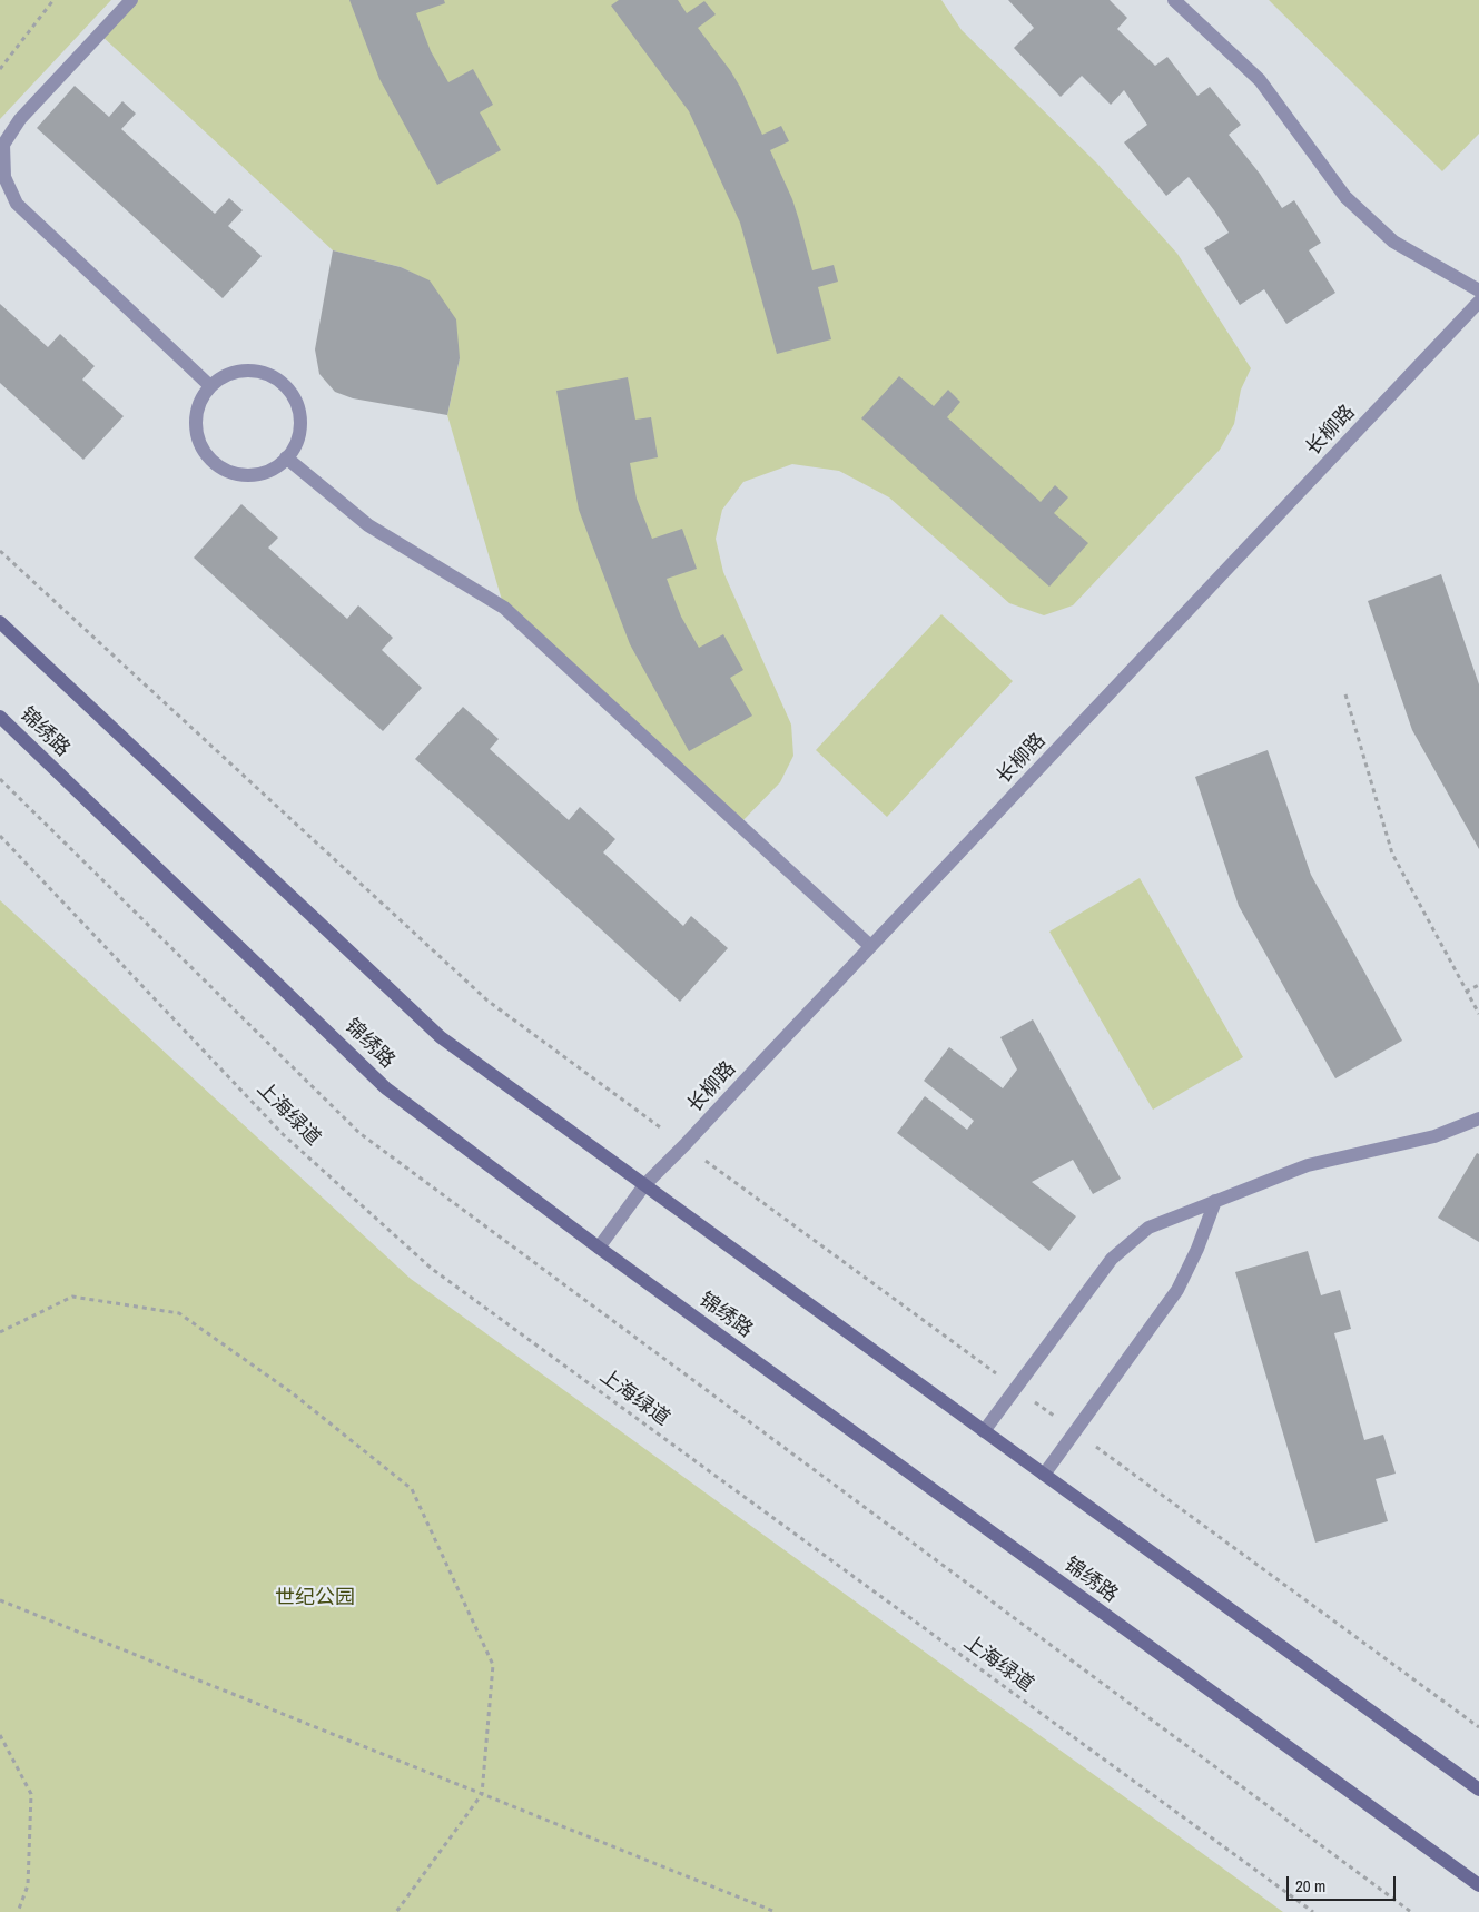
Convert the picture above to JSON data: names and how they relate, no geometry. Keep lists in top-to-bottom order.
{
  "streets": {
    "main road": ["锦绣路"],
    "street": ["长柳路"],
    "path": ["上海绿道"]
  },
  "crossings": [
    ["长柳路", "锦绣路"]
  ],
  "parks": ["世纪公园"],
  "scale_bar": "20 m"
}
